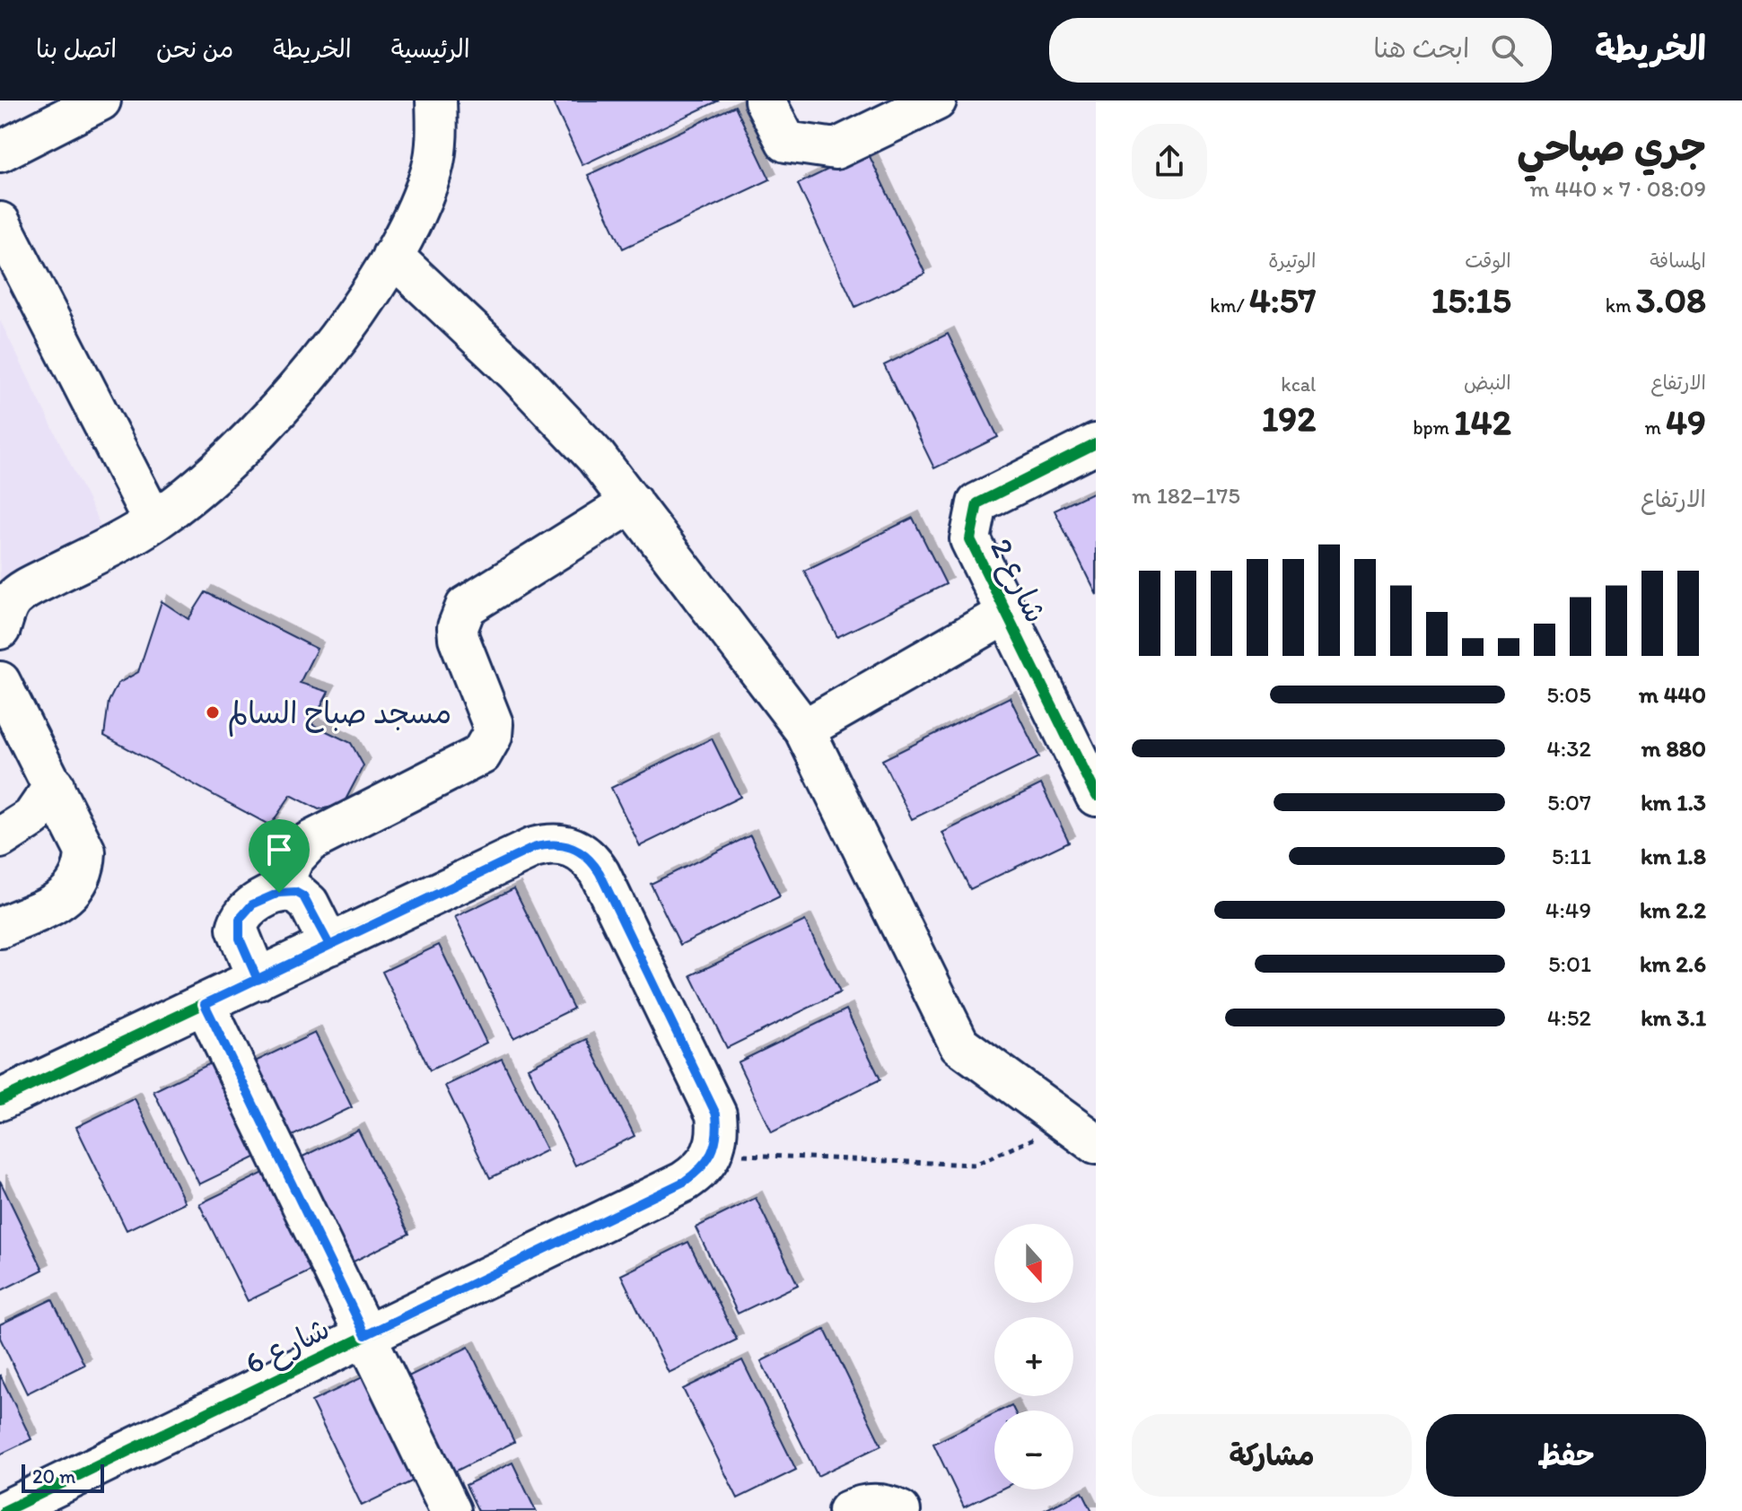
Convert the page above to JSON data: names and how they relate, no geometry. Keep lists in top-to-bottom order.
{
  "streets": {
    "street": ["شارع 2", "شارع 6"]
  },
  "places": ["مسجد صباح السالم"],
  "scale_bar": "20 m",
  "north": "bottom",
  "page": {
    "header": "الخريطة",
    "search": "ابحث هنا",
    "nav": [
      "الرئيسية",
      "الخريطة",
      "من نحن",
      "اتصل بنا"
    ],
    "heading": ["جري صباحي", "08:09 · 7 × 440 m"],
    "stats": [
      ["المسافة", "3.08 km"],
      ["الوقت", "15:15"],
      ["الوتيرة", "4:57 /km"],
      ["الارتفاع", "49 m"],
      ["النبض", "142 bpm"],
      ["kcal", "192"]
    ],
    "chart": ["الارتفاع", "175–182 m"],
    "list": [
      {
        "name": "440 m",
        "note": "5:05"
      },
      {
        "name": "880 m",
        "note": "4:32"
      },
      {
        "name": "1.3 km",
        "note": "5:07"
      },
      {
        "name": "1.8 km",
        "note": "5:11"
      },
      {
        "name": "2.2 km",
        "note": "4:49"
      },
      {
        "name": "2.6 km",
        "note": "5:01"
      },
      {
        "name": "3.1 km",
        "note": "4:52"
      }
    ],
    "map_buttons": ["+", "−"],
    "buttons": ["حفظ", "مشاركة"],
    "scale": "20 m"
  }
}
